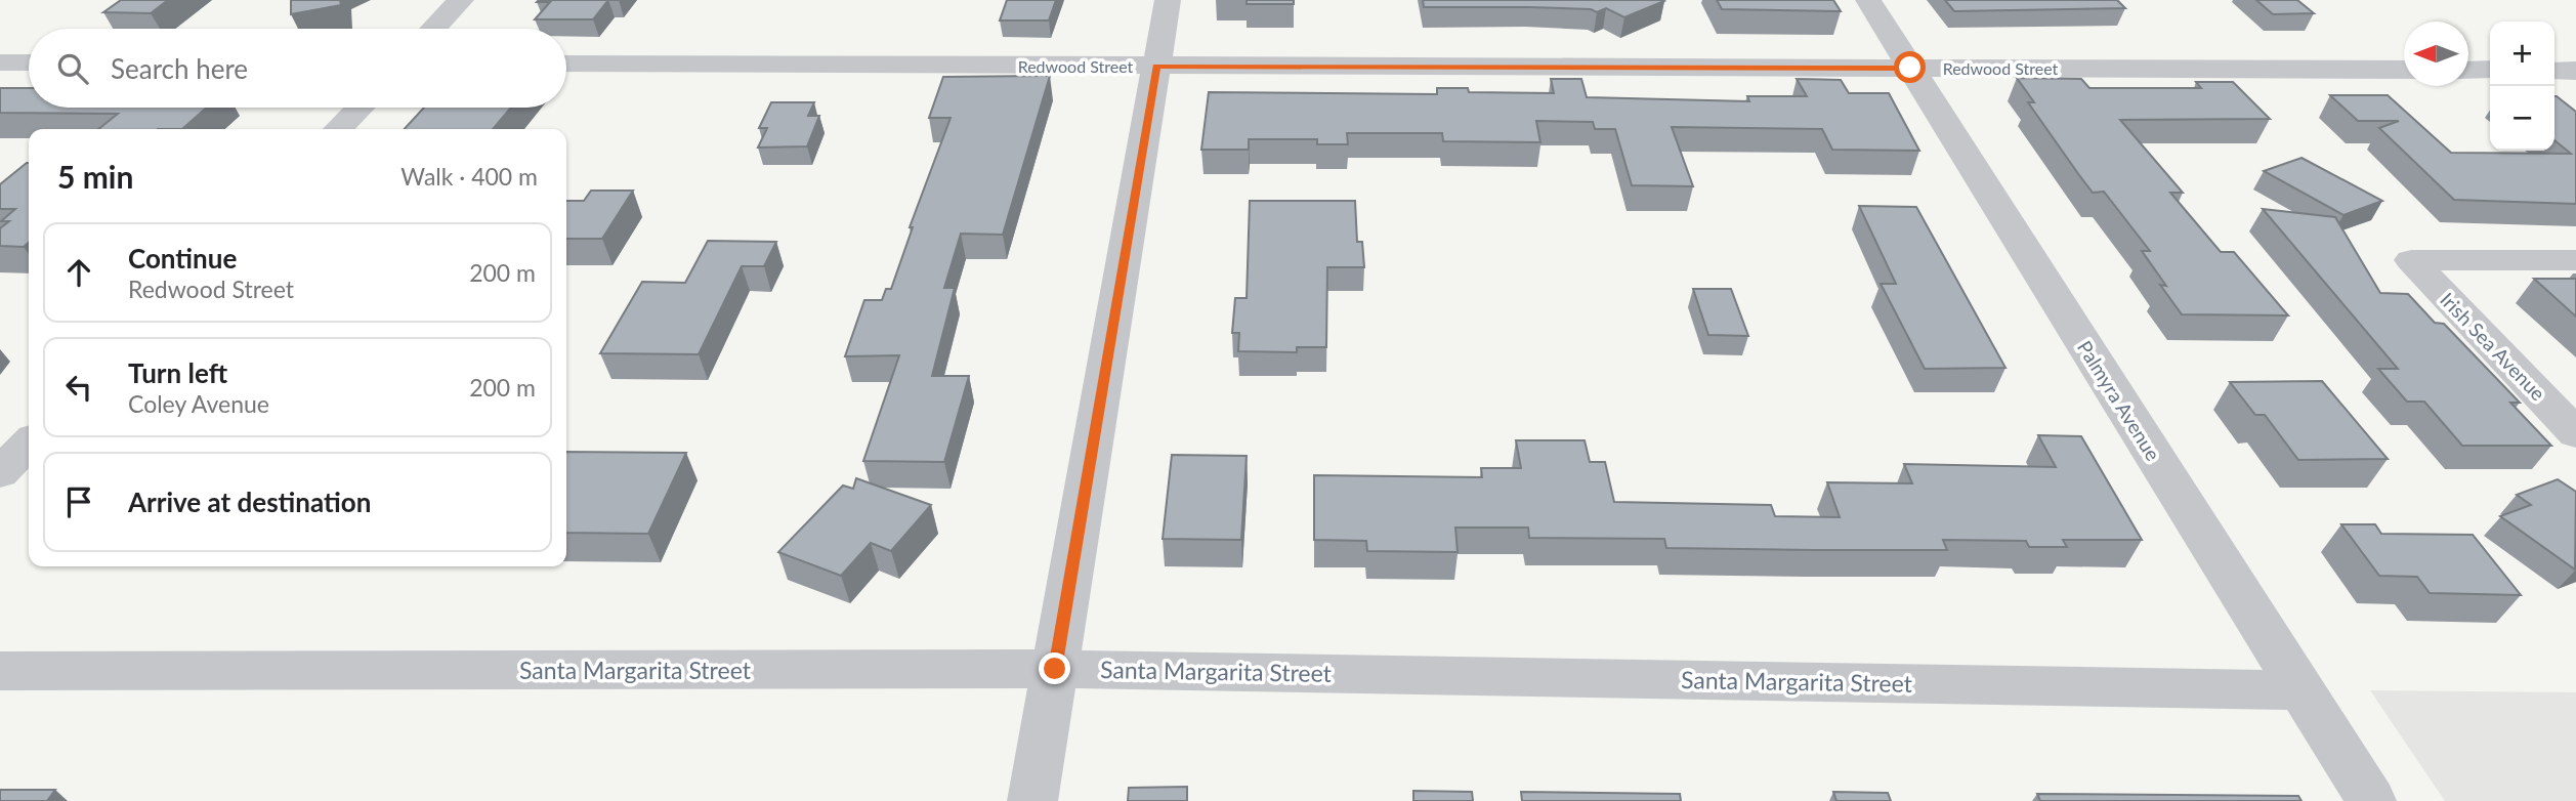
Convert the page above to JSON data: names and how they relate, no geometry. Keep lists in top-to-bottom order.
{
  "streets": {
    "street": [
      "Redwood Street",
      "Irish Sea Avenue",
      "Palmyra Avenue",
      "Santa Margarita Street"
    ]
  },
  "crossings": [
    ["Redwood Street", "Palmyra Avenue"],
    ["Palmyra Avenue", "Santa Margarita Street"]
  ],
  "north": "left",
  "page": {
    "map_buttons": ["+", "−"],
    "search": "Search here",
    "heading": ["5 min", "Walk · 400 m"],
    "list": [
      ["Continue", "Redwood Street", "200 m"],
      ["Turn left", "Coley Avenue", "200 m"],
      "Arrive at destination"
    ]
  }
}
